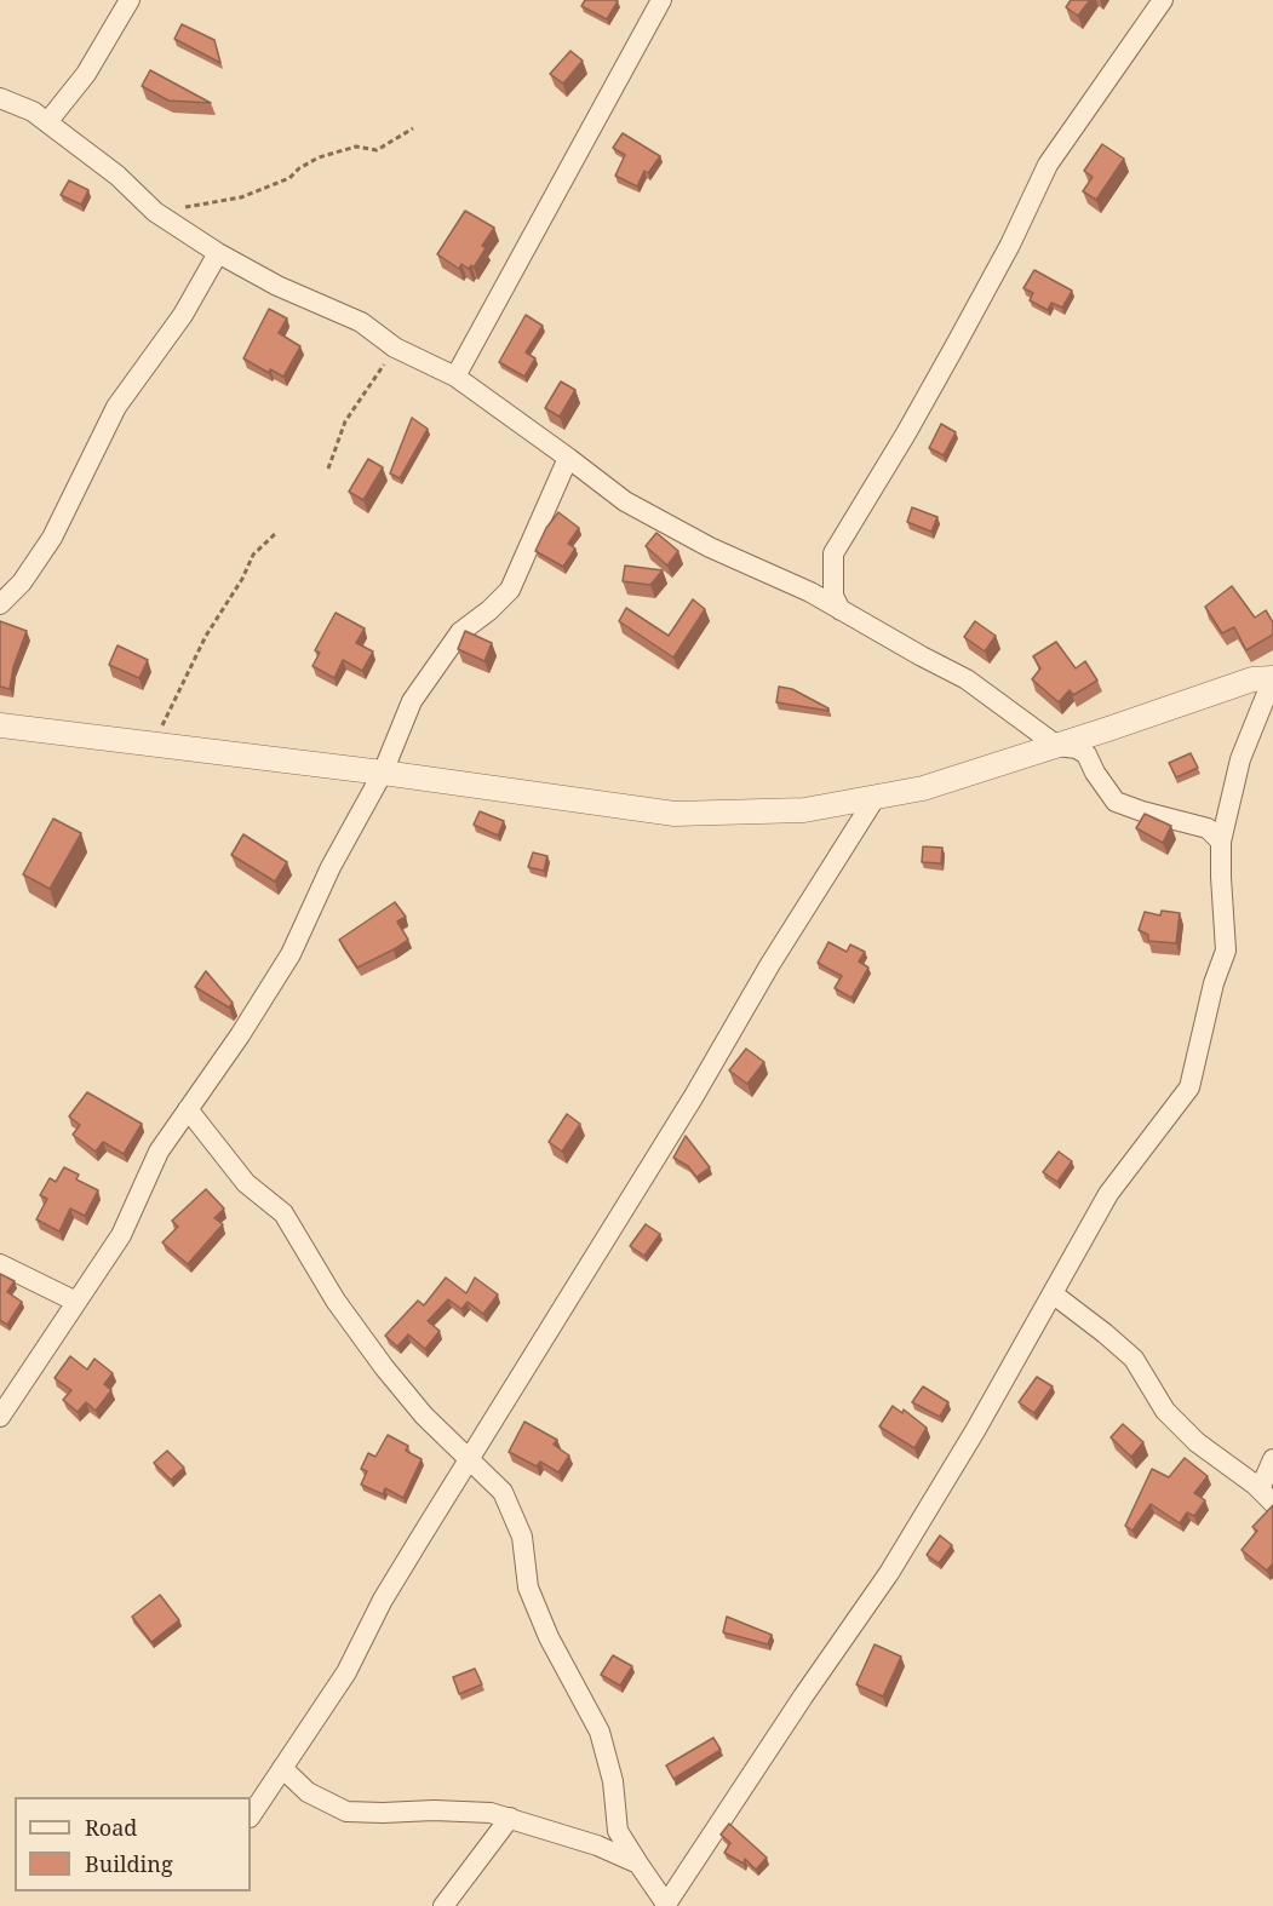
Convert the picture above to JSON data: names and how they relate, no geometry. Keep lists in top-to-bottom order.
{
  "legend": ["Road", "Building"]
}
